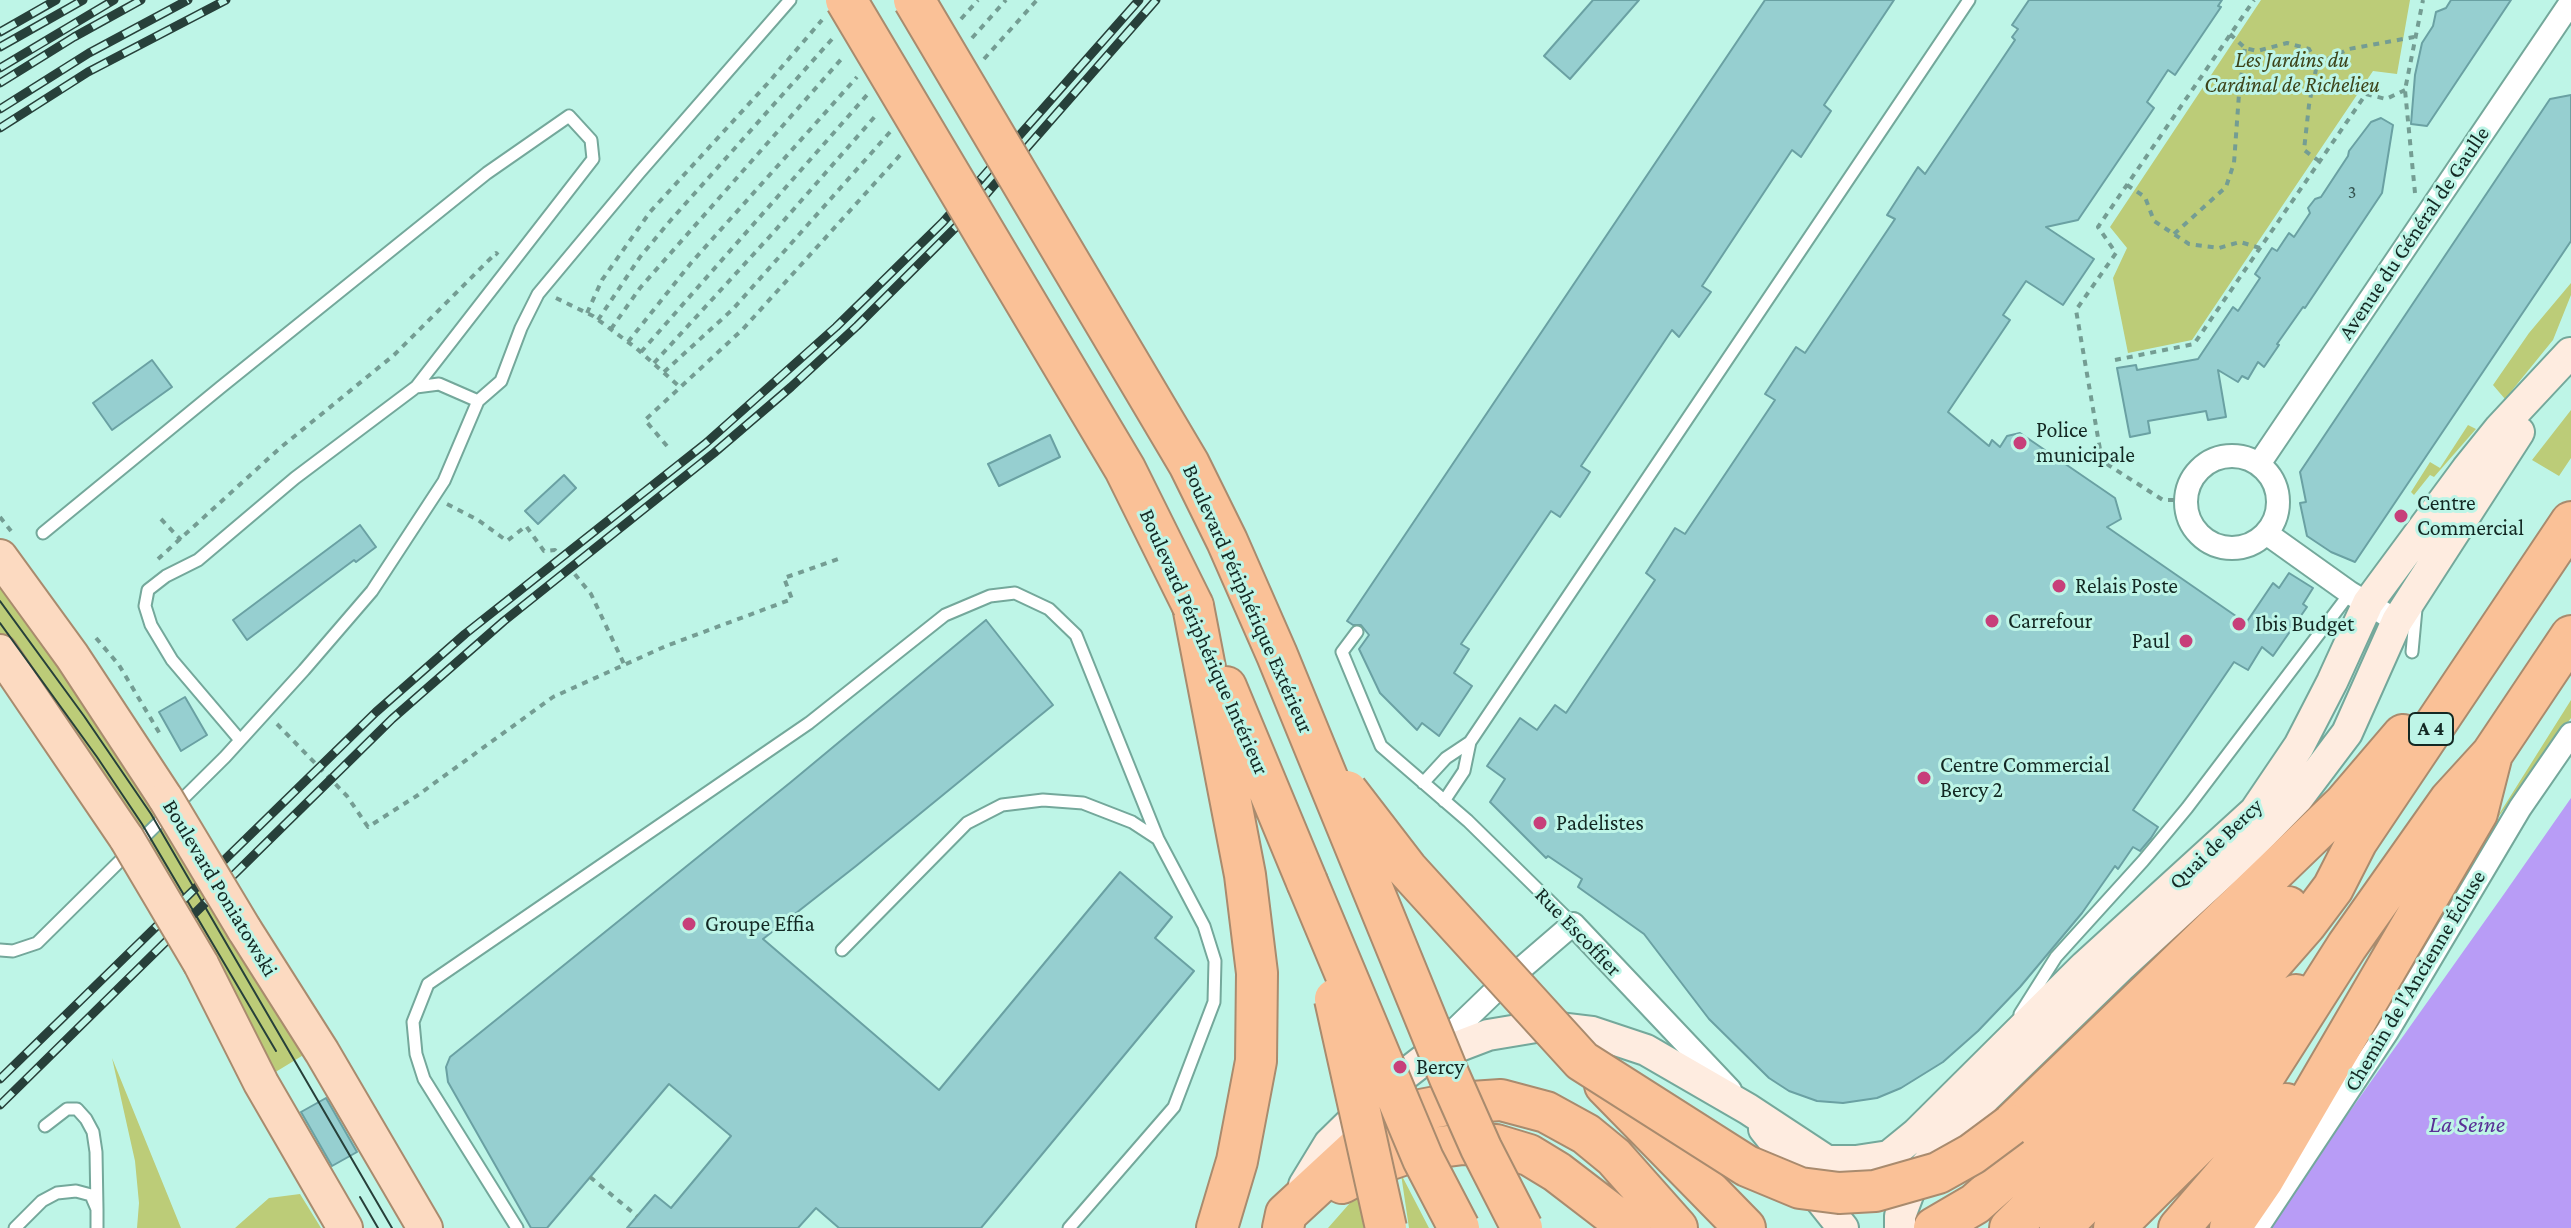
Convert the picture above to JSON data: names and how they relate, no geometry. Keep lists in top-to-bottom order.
{
  "streets": {
    "highway": ["Boulevard Périphérique Extérieur", "Boulevard Périphérique Intérieur", "A 4"],
    "main road": ["Quai de Bercy", "Boulevard Poniatowski", "Rue Escoffier"],
    "street": ["Avenue du Général de Gaulle", "Chemin de l'Ancienne Écluse"]
  },
  "crossings": [
    ["Quai de Bercy", "Rue Escoffier"]
  ],
  "water": ["La Seine"],
  "parks": ["Les Jardins du Cardinal de Richelieu"],
  "places": [
    "Police municipale",
    "Centre Commercial",
    "Relais Poste",
    "Carrefour",
    "Ibis Budget",
    "Paul",
    "Centre Commercial Bercy 2",
    "Padelistes",
    "Groupe Effia",
    "Bercy"
  ],
  "house_numbers": ["3"]
}
